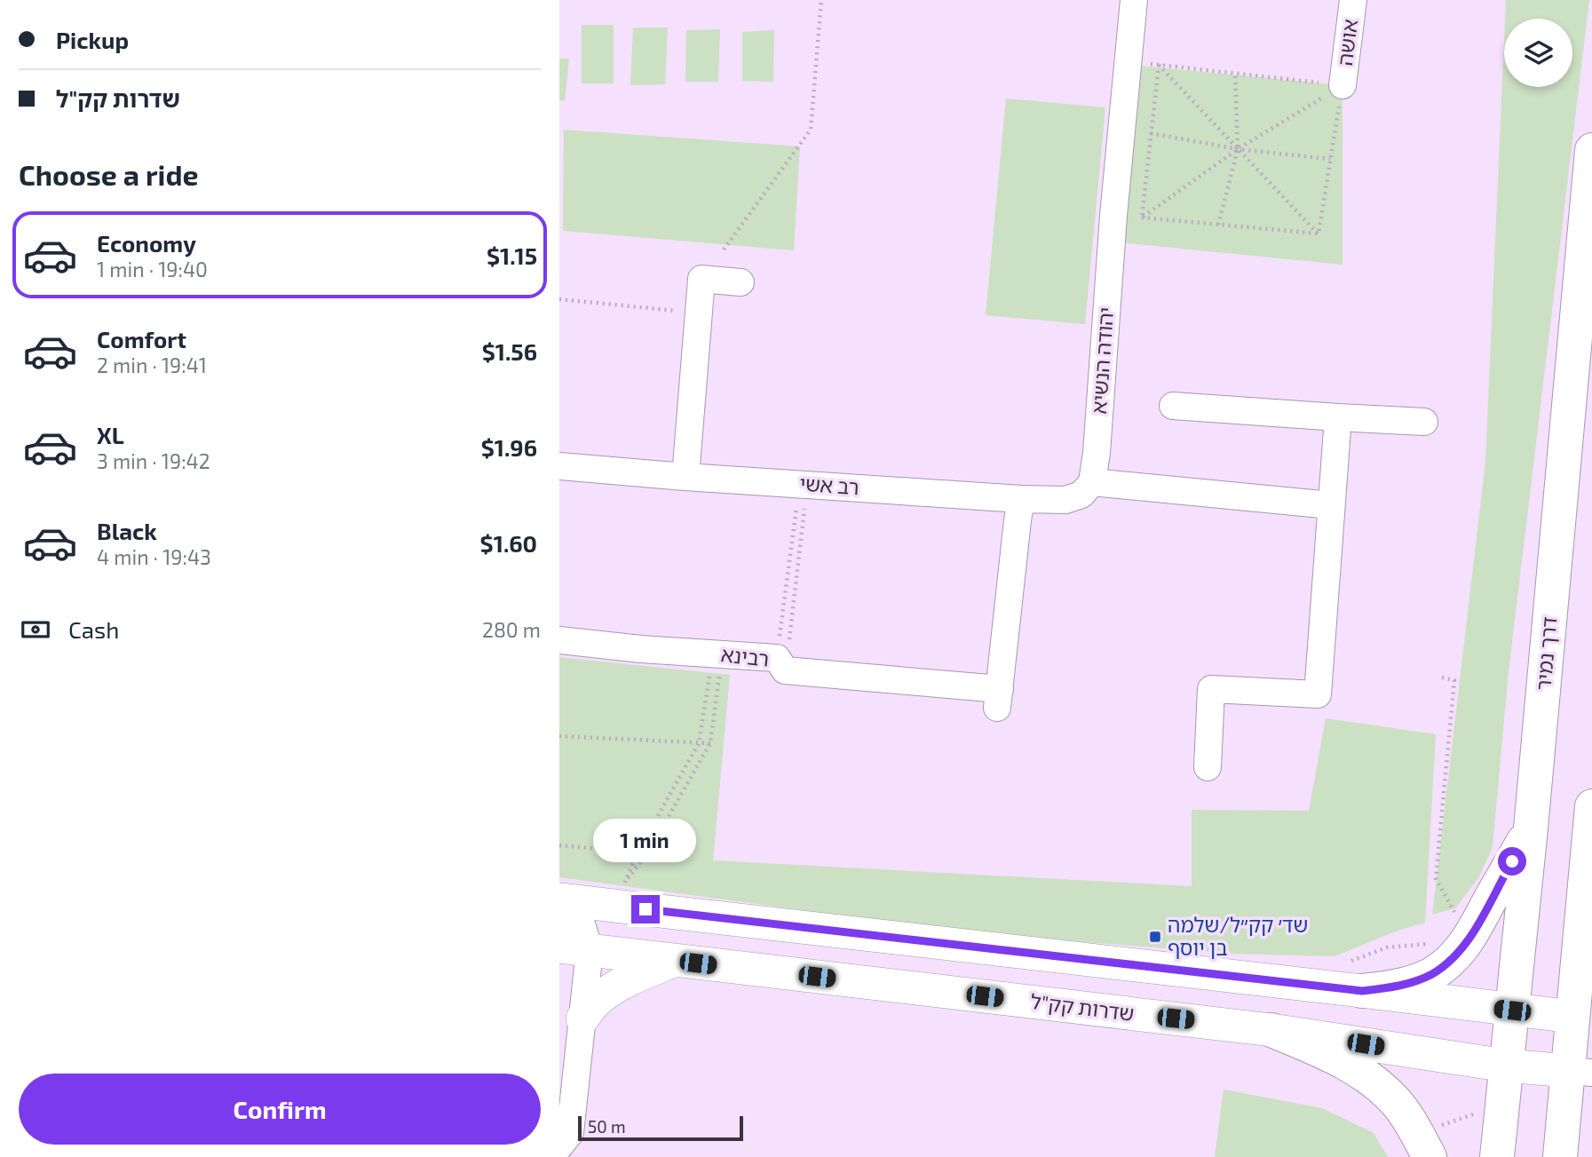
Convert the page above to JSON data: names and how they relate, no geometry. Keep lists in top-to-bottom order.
{
  "streets": {
    "highway": ["דרך נמיר"],
    "main road": ["שדרות קק\"ל"],
    "street": [
      "אושה",
      "יהודה הנשיא",
      "רב אשי",
      "רבינא"
    ]
  },
  "crossings": [
    ["יהודה הנשיא", "רב אשי"],
    ["רב אשי", "רבינא"],
    ["דרך נמיר", "שדרות קק\"ל"]
  ],
  "places": {
    "transit": ["שד׳ קק״ל/שלמה בן יוסף"]
  },
  "scale_bar": "50 m",
  "page": {
    "banner": ["Pickup", "שדרות קק\"ל"],
    "heading": "Choose a ride",
    "list": [
      {
        "name": "Economy",
        "note": "1 min · 19:40",
        "value": "$1.15"
      },
      {
        "name": "Comfort",
        "note": "2 min · 19:41",
        "value": "$1.56"
      },
      {
        "name": "XL",
        "note": "3 min · 19:42",
        "value": "$1.96"
      },
      {
        "name": "Black",
        "note": "4 min · 19:43",
        "value": "$1.60"
      }
    ],
    "pay": ["Cash", "280 m"],
    "bubble": "1 min",
    "buttons": "Confirm",
    "scale": "50 m"
  }
}
